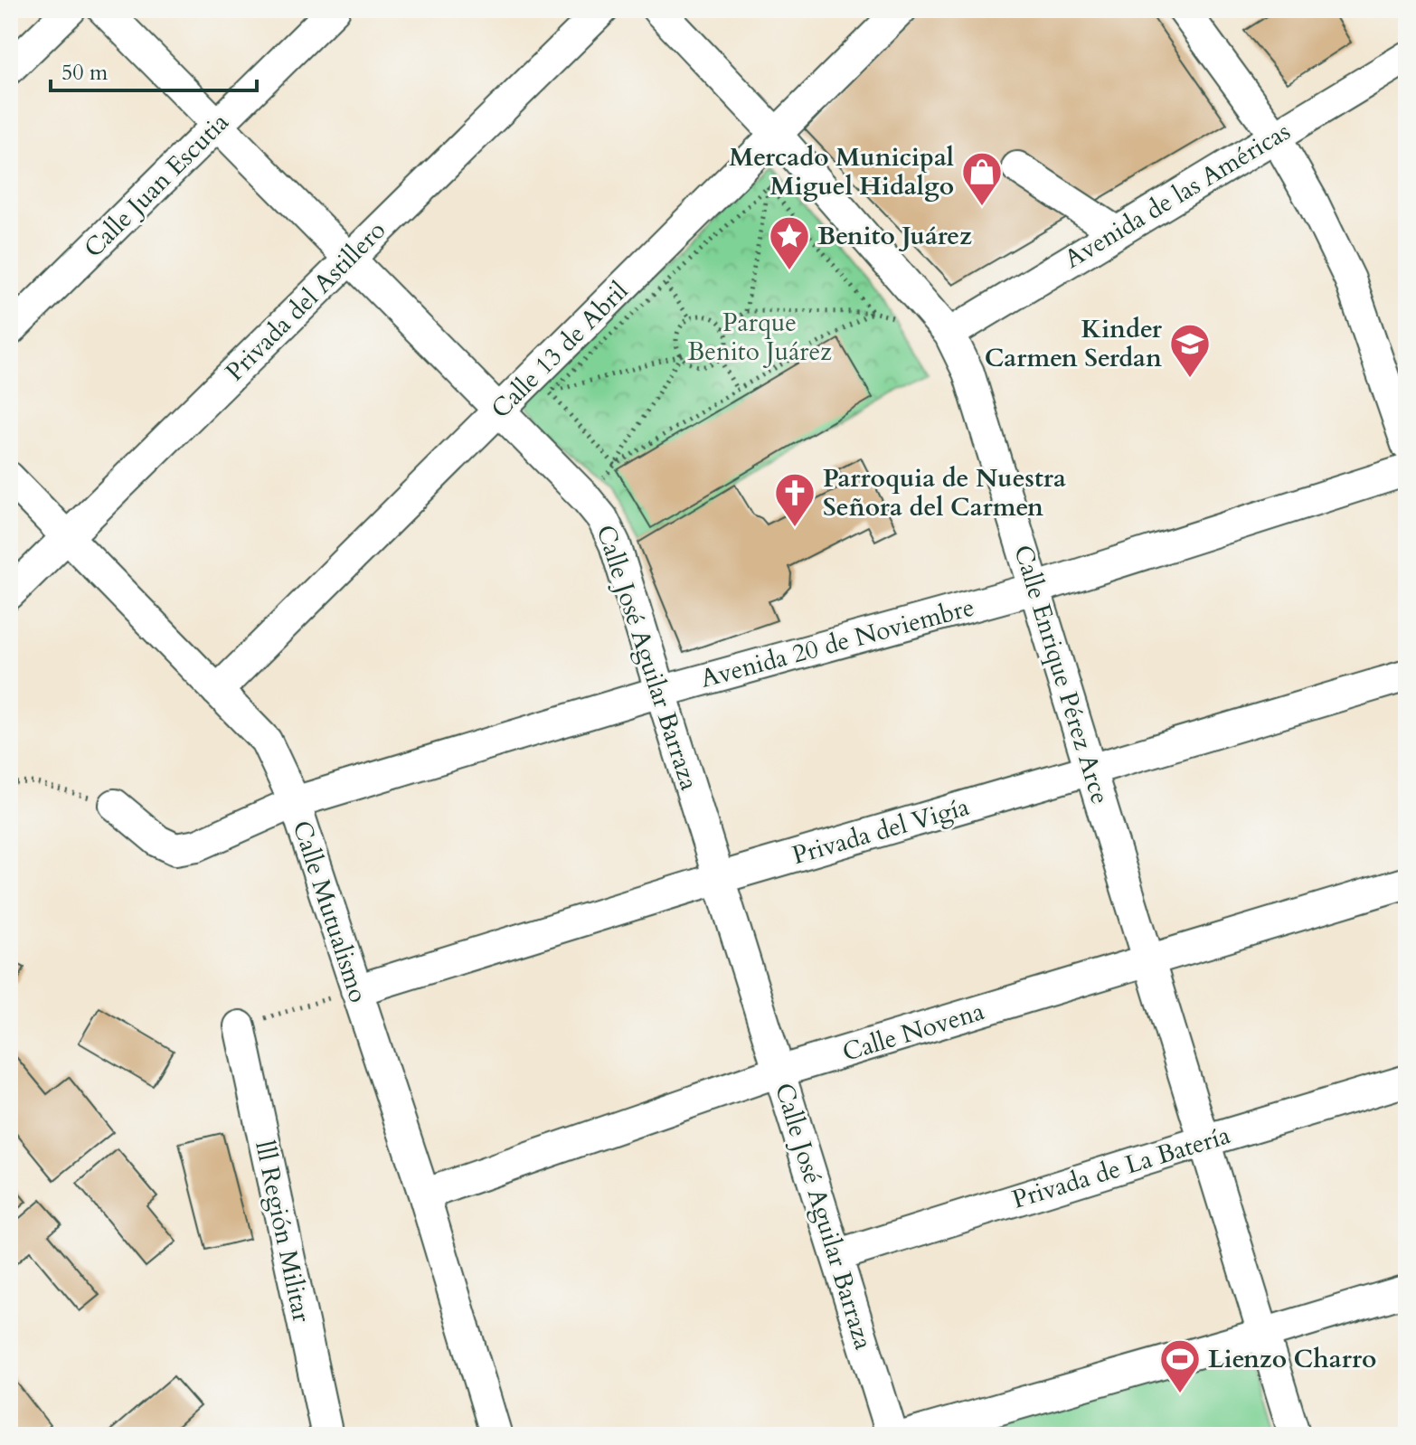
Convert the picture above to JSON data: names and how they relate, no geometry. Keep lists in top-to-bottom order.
{
  "streets": {
    "street": [
      "Calle Juan Escutia",
      "Avenida de las Américas",
      "Privada del Astillero",
      "Calle 13 de Abril",
      "Avenida 20 de Noviembre",
      "Calle José Aguilar Barraza",
      "Calle Enrique Pérez Arce",
      "Privada del Vigía",
      "Calle Mutualismo",
      "Calle Novena",
      "Privada de La Batería",
      "lll Región Militar"
    ]
  },
  "crossings": [
    ["Calle Juan Escutia", "Calle José Aguilar Barraza"],
    ["Avenida de las Américas", "Calle Enrique Pérez Arce"],
    ["Privada del Astillero", "Calle José Aguilar Barraza"],
    ["Privada del Astillero", "Calle Mutualismo"],
    ["Calle 13 de Abril", "Calle José Aguilar Barraza"],
    ["Calle 13 de Abril", "Calle Enrique Pérez Arce"],
    ["Calle 13 de Abril", "Calle Mutualismo"],
    ["Avenida 20 de Noviembre", "Calle José Aguilar Barraza"],
    ["Avenida 20 de Noviembre", "Calle Enrique Pérez Arce"],
    ["Avenida 20 de Noviembre", "Calle Mutualismo"],
    ["Calle José Aguilar Barraza", "Privada del Vigía"],
    ["Calle José Aguilar Barraza", "Calle Novena"],
    ["Calle José Aguilar Barraza", "Privada de La Batería"],
    ["Calle Enrique Pérez Arce", "Privada del Vigía"],
    ["Calle Enrique Pérez Arce", "Calle Novena"],
    ["Calle Enrique Pérez Arce", "Privada de La Batería"],
    ["Privada del Vigía", "Calle Mutualismo"],
    ["Calle Mutualismo", "Calle Novena"]
  ],
  "parks": ["Parque Benito Juárez"],
  "places": {
    "shop": ["Mercado Municipal Miguel Hidalgo"],
    "place": ["Benito Juárez"],
    "school or university": ["Kinder Carmen Serdan"],
    "church": ["Parroquia de Nuestra Señora del Carmen"],
    "sports": ["Lienzo Charro"]
  },
  "scale_bar": "50 m"
}
